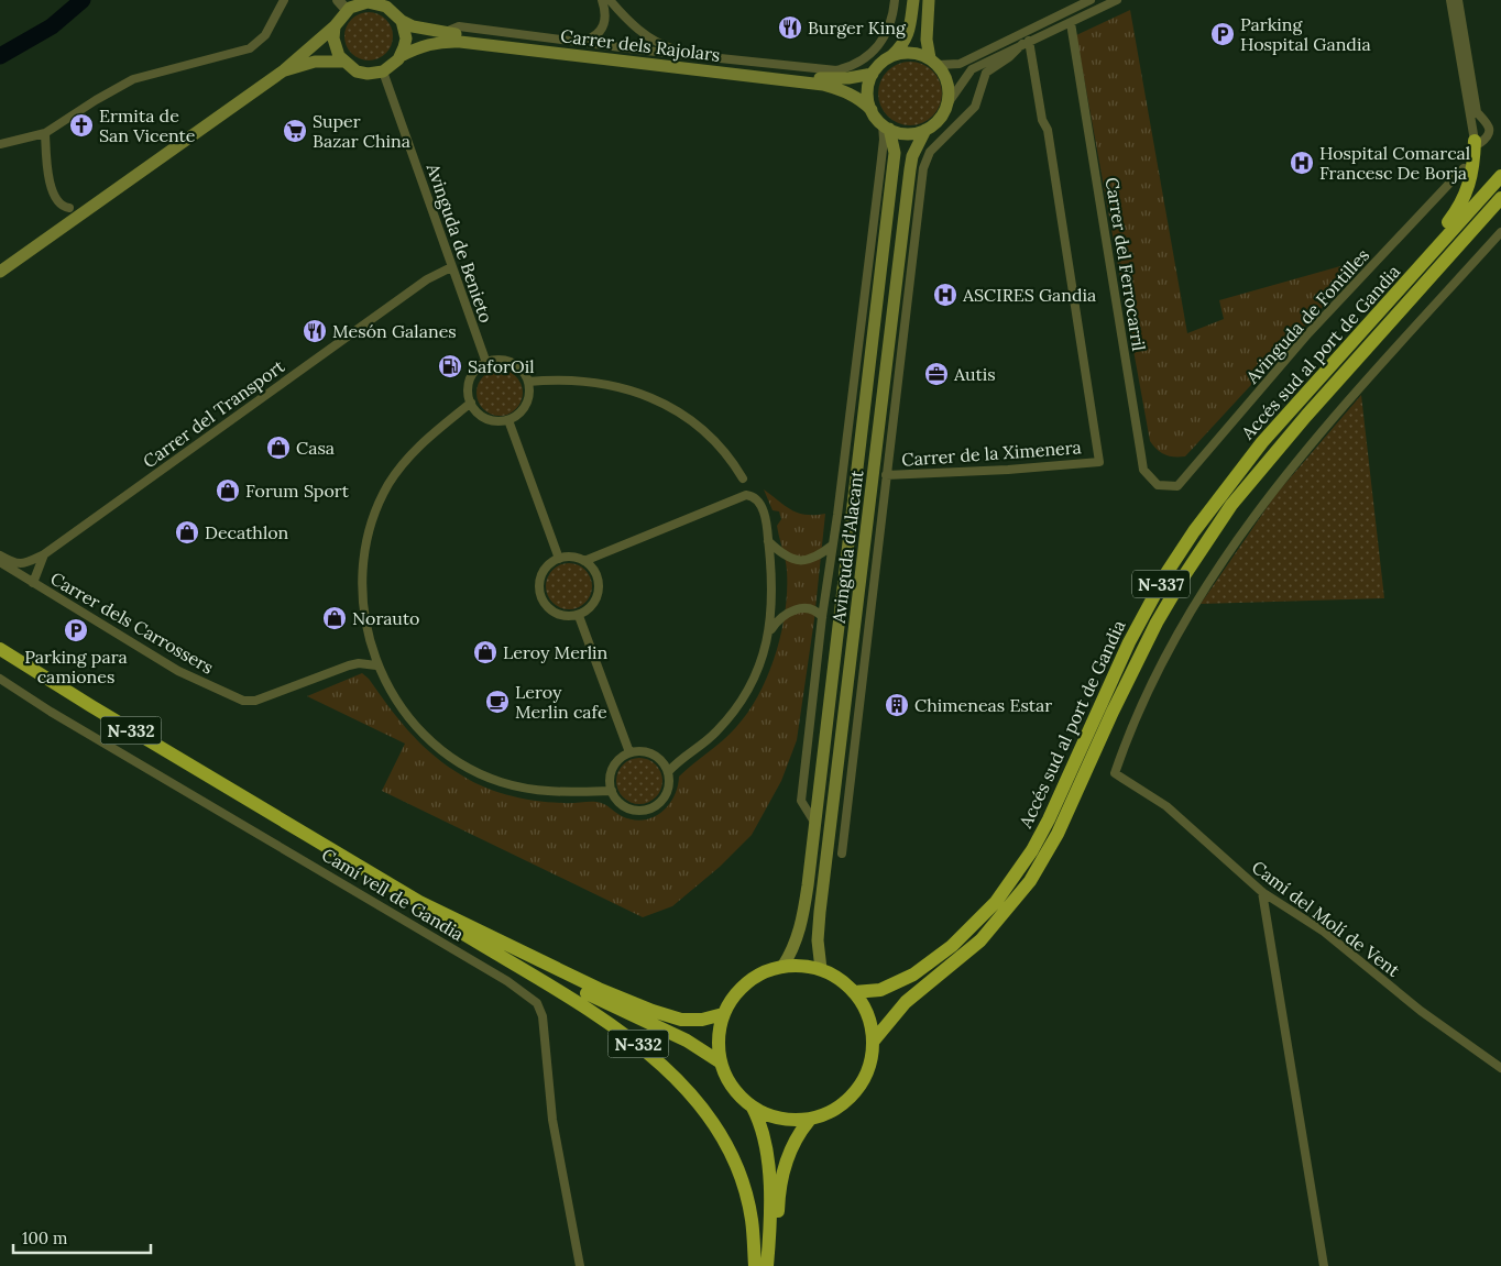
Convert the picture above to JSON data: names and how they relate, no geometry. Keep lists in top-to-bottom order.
{
  "streets": {
    "highway": ["Accés sud al port de Gandia", "N-337", "N-332"],
    "main road": ["Carrer dels Rajolars", "Avinguda d'Alacant"],
    "street": [
      "Avinguda de Benieto",
      "Carrer del Ferrocarril",
      "Avinguda de Fontilles",
      "Carrer del Transport",
      "Carrer de la Ximenera",
      "Carrer dels Carrossers",
      "Camí vell de Gandia",
      "Camí del Molí de Vent"
    ]
  },
  "crossings": [
    ["Carrer dels Rajolars", "Avinguda de Benieto"],
    ["Carrer dels Rajolars", "Avinguda d'Alacant"],
    ["Avinguda de Benieto", "Carrer del Transport"],
    ["Carrer del Ferrocarril", "Avinguda de Fontilles"],
    ["Accés sud al port de Gandia", "Avinguda d'Alacant"],
    ["Accés sud al port de Gandia", "N-332"],
    ["Carrer del Transport", "Carrer dels Carrossers"],
    ["Carrer de la Ximenera", "Avinguda d'Alacant"],
    ["Avinguda d'Alacant", "N-332"]
  ],
  "places": {
    "restaurant": ["Burger King", "Mesón Galanes"],
    "parking": ["Parking Hospital Gandia", "Parking para camiones"],
    "church": ["Ermita de San Vicente"],
    "supermarket": ["Super Bazar China"],
    "hospital": ["Hospital Comarcal Francesc De Borja", "ASCIRES Gandia"],
    "fuel station": ["SaforOil"],
    "office": ["Autis"],
    "shop": [
      "Casa",
      "Forum Sport",
      "Decathlon",
      "Norauto",
      "Leroy Merlin"
    ],
    "cafe": ["Leroy Merlin cafe"],
    "building": ["Chimeneas Estar"]
  },
  "scale_bar": "100 m"
}
